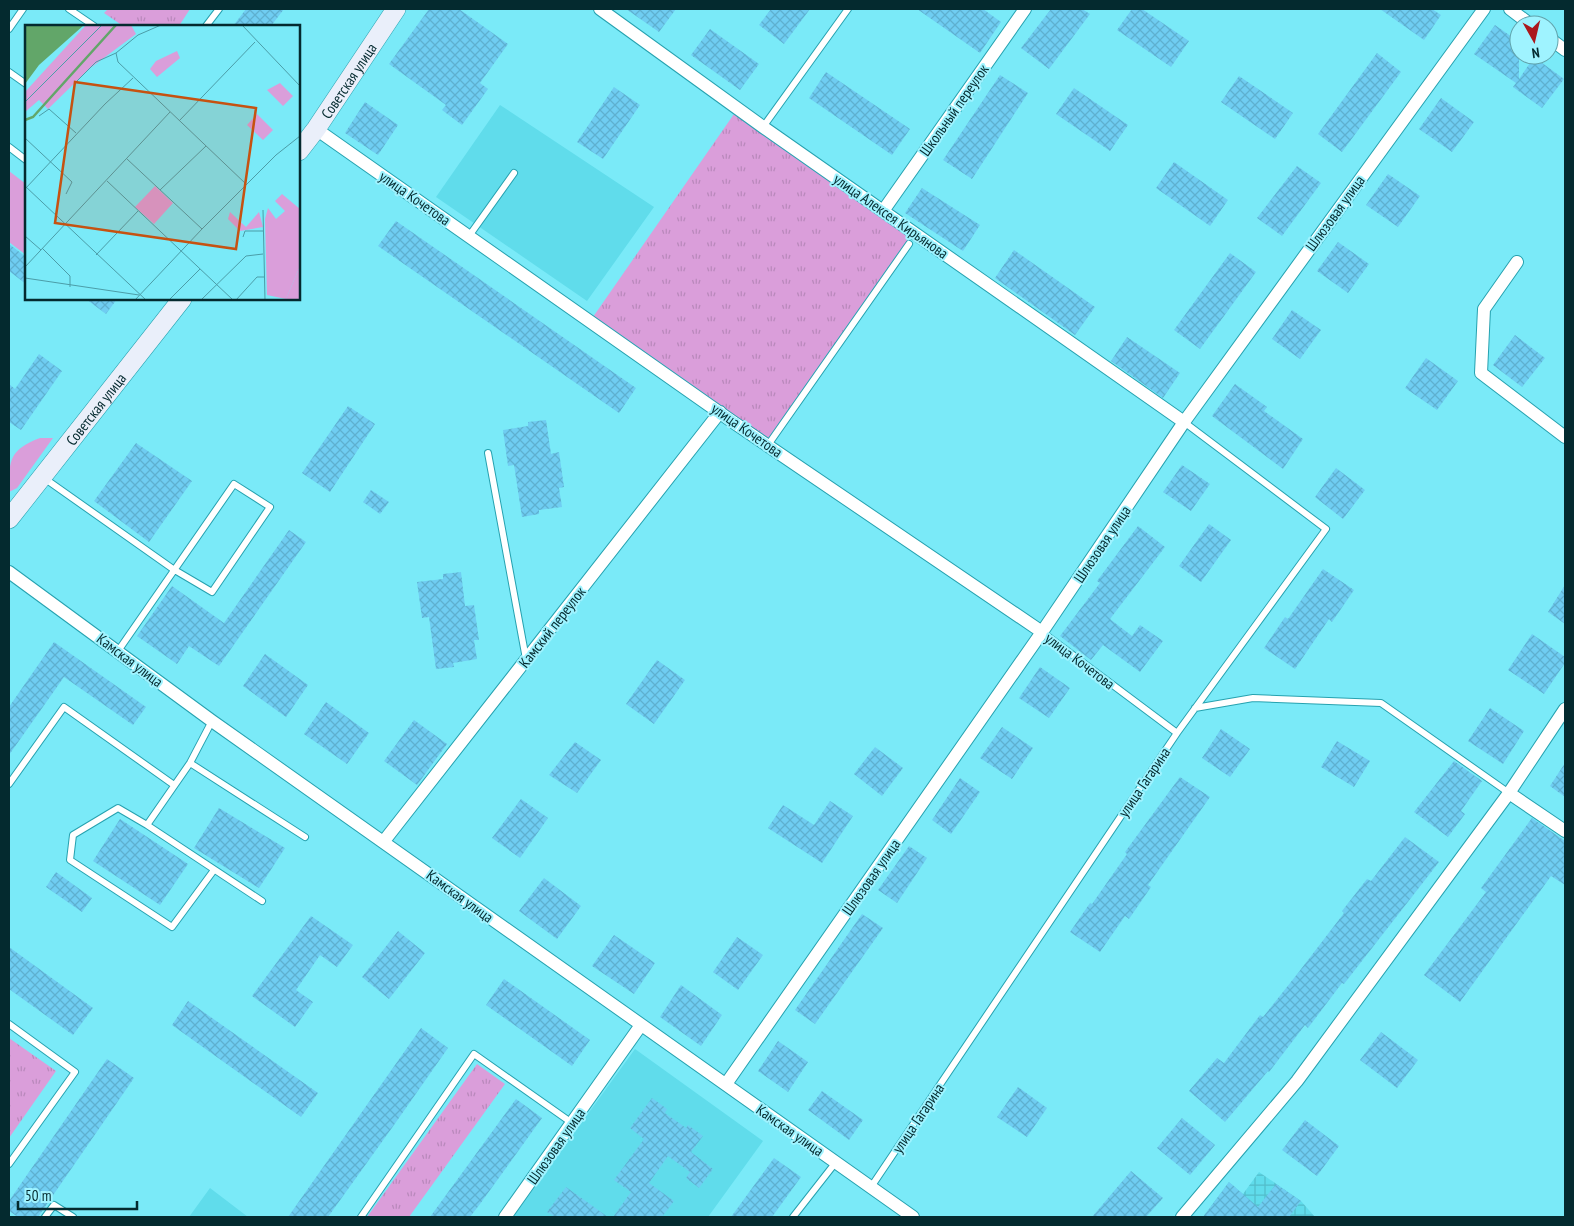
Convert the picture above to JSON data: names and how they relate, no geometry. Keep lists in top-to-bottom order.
{
  "streets": {
    "main road": ["Советская улица"],
    "street": [
      "Школьный переулок",
      "улица Кочетова",
      "Шлюзовая улица",
      "улица Алексея Кирьянова",
      "Камский переулок",
      "Камская улица"
    ],
    "lane": ["улица Гагарина"]
  },
  "crossings": [
    ["Советская улица", "улица Кочетова"],
    ["Школьный переулок", "улица Алексея Кирьянова"],
    ["улица Кочетова", "Шлюзовая улица"],
    ["улица Кочетова", "Камский переулок"],
    ["улица Кочетова", "улица Гагарина"],
    ["Шлюзовая улица", "улица Алексея Кирьянова"],
    ["Шлюзовая улица", "Камская улица"],
    ["Шлюзовая улица", "улица Гагарина"],
    ["улица Алексея Кирьянова", "улица Гагарина"],
    ["Камский переулок", "Камская улица"],
    ["Камская улица", "улица Гагарина"]
  ],
  "scale_bar": "50 m",
  "north": "bottom"
}
